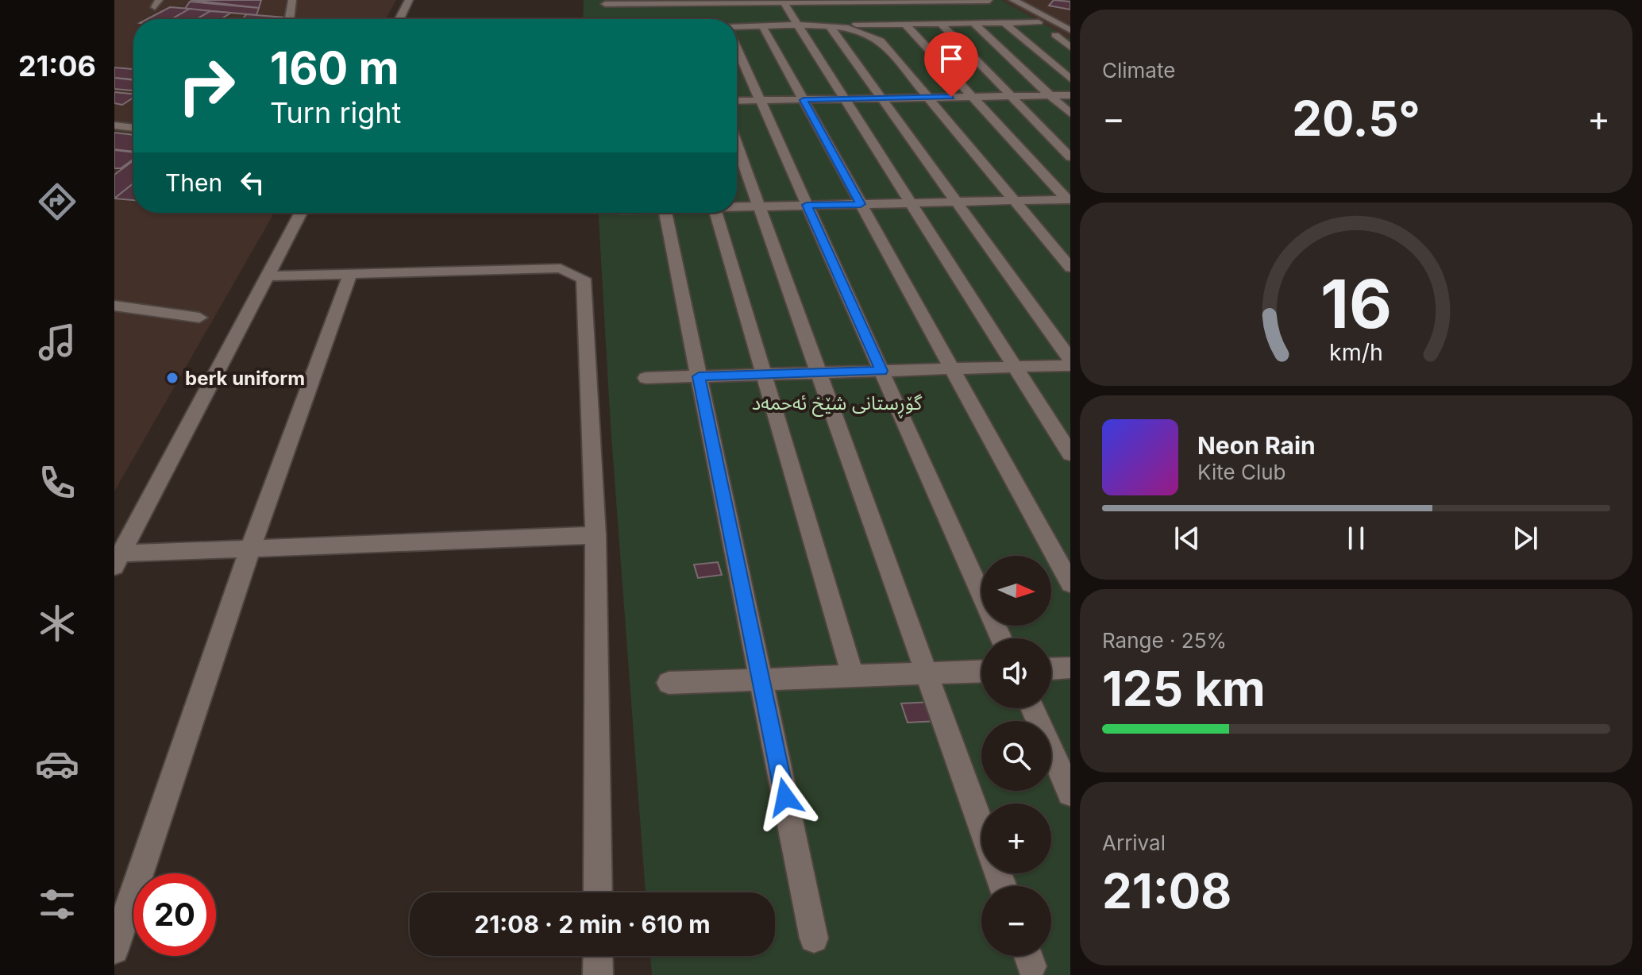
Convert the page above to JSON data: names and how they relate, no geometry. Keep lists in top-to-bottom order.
{
  "parks": ["گۆڕستانی شێخ ئەحمەد"],
  "places": ["berk uniform"],
  "north": "right",
  "page": {
    "tabs": "21:06",
    "tile": [
      "Climate",
      ["Range · 25%", "125 km"],
      ["Arrival", "21:08"]
    ],
    "turn": ["160 m", "Turn right"],
    "heat": ["−", "20.5°", "+"],
    "then": "Then",
    "song": ["Neon Rain", "Kite Club"],
    "map_buttons": ["+", "−"],
    "limit": "20",
    "trip": "21:08 · 2 min · 610 m",
    "gauge": ["16", "km/h"]
  }
}
